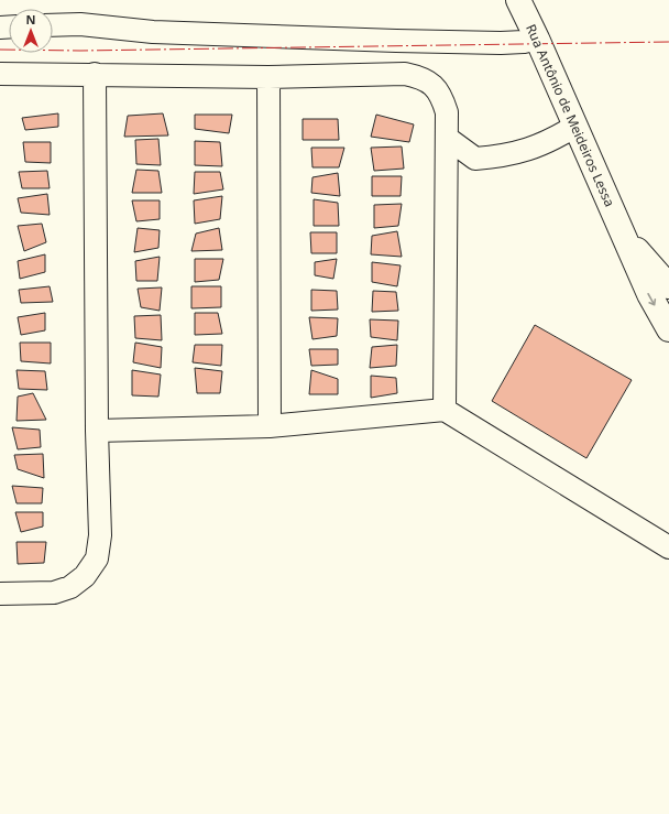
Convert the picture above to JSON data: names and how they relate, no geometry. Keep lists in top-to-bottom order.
{
  "streets": {
    "main road": ["Rua Antônio de Meideiros Lessa"]
  },
  "north": "top"
}
